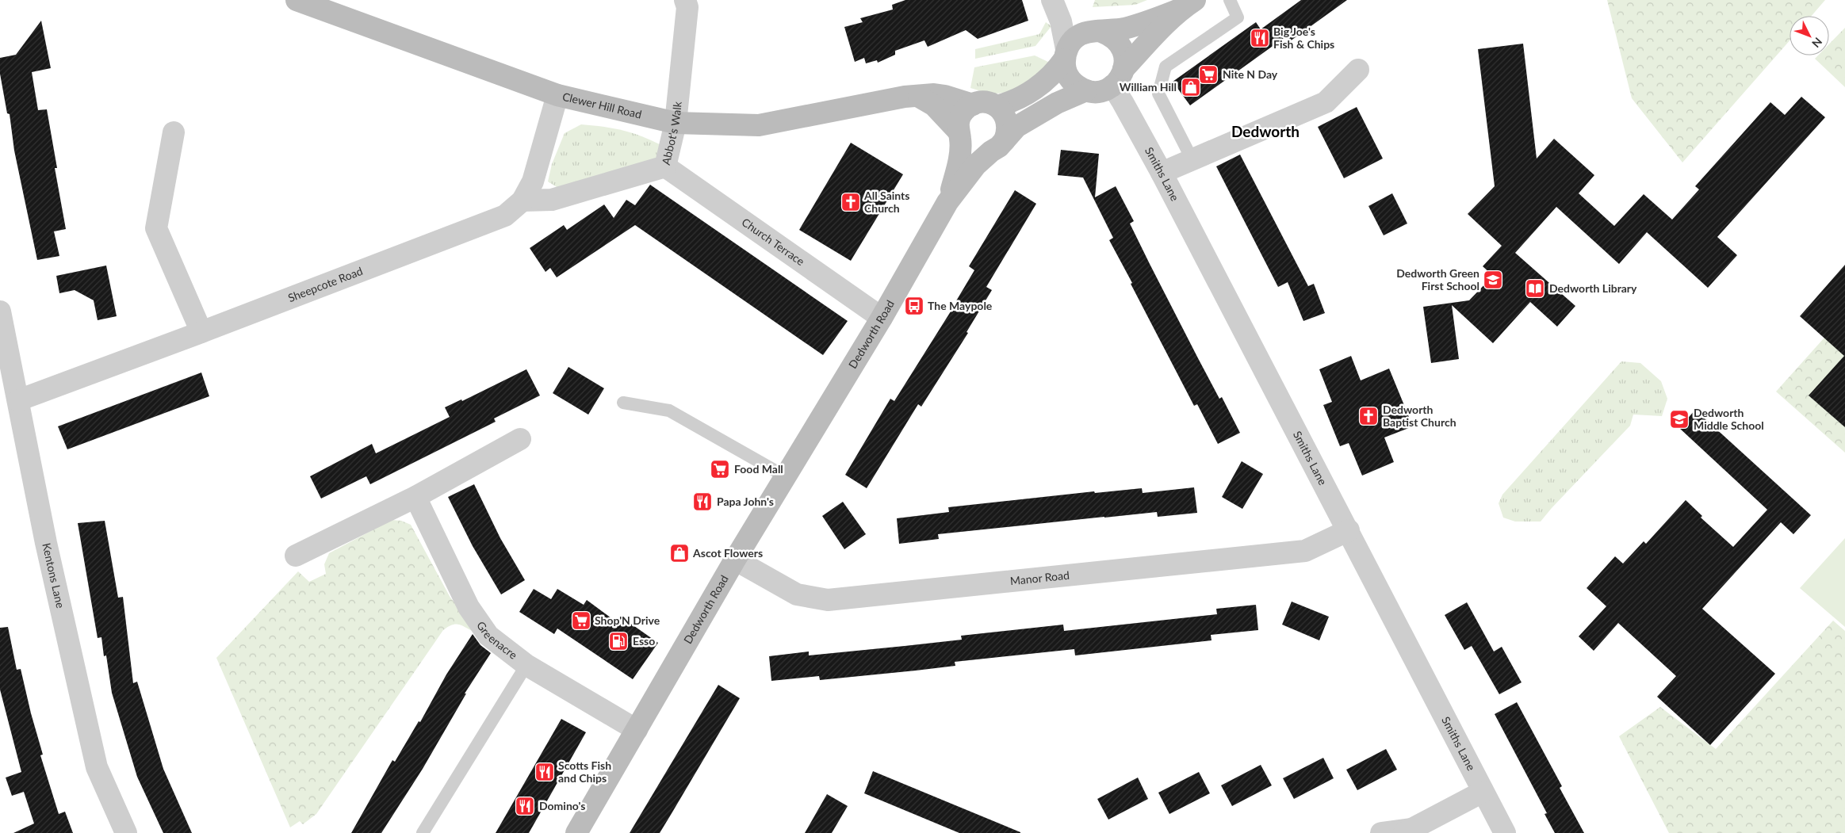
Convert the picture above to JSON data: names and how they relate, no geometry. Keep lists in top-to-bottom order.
{
  "streets": {
    "main road": ["Clewer Hill Road", "Dedworth Road"],
    "street": [
      "Abbot's Walk",
      "Smiths Lane",
      "Church Terrace",
      "Sheepcote Road",
      "Kentons Lane",
      "Manor Road",
      "Greenacre"
    ]
  },
  "crossings": [
    ["Clewer Hill Road", "Abbot's Walk"],
    ["Clewer Hill Road", "Sheepcote Road"],
    ["Clewer Hill Road", "Dedworth Road"],
    ["Abbot's Walk", "Church Terrace"],
    ["Abbot's Walk", "Sheepcote Road"],
    ["Smiths Lane", "Dedworth Road"],
    ["Smiths Lane", "Manor Road"],
    ["Church Terrace", "Dedworth Road"],
    ["Sheepcote Road", "Kentons Lane"],
    ["Dedworth Road", "Manor Road"],
    ["Dedworth Road", "Greenacre"]
  ],
  "districts": ["Dedworth"],
  "places": {
    "restaurant": [
      "Big Joe's Fish & Chips",
      "Papa John's",
      "Scotts Fish and Chips",
      "Domino's"
    ],
    "supermarket": ["Nite N Day", "Food Mall", "Shop'N Drive"],
    "shop": ["William Hill", "Ascot Flowers"],
    "church": ["All Saints Church", "Dedworth Baptist Church"],
    "school or university": ["Dedworth Green First School", "Dedworth Middle School"],
    "library": ["Dedworth Library"],
    "bus stop": ["The Maypole"],
    "fuel station": ["Esso"]
  },
  "north": "bottom right"
}
